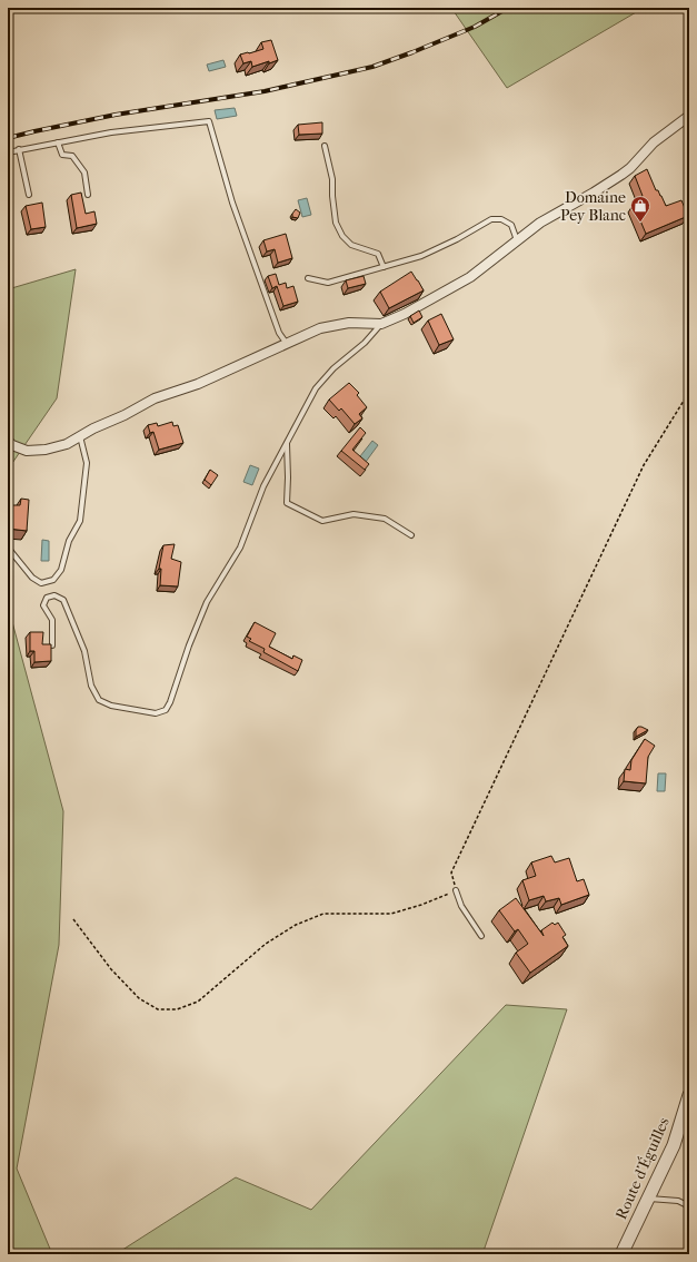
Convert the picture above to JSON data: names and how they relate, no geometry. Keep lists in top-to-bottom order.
{
  "streets": {
    "street": ["Route d'Éguilles"]
  },
  "places": {
    "shop": ["Domaine Pey Blanc"]
  }
}
